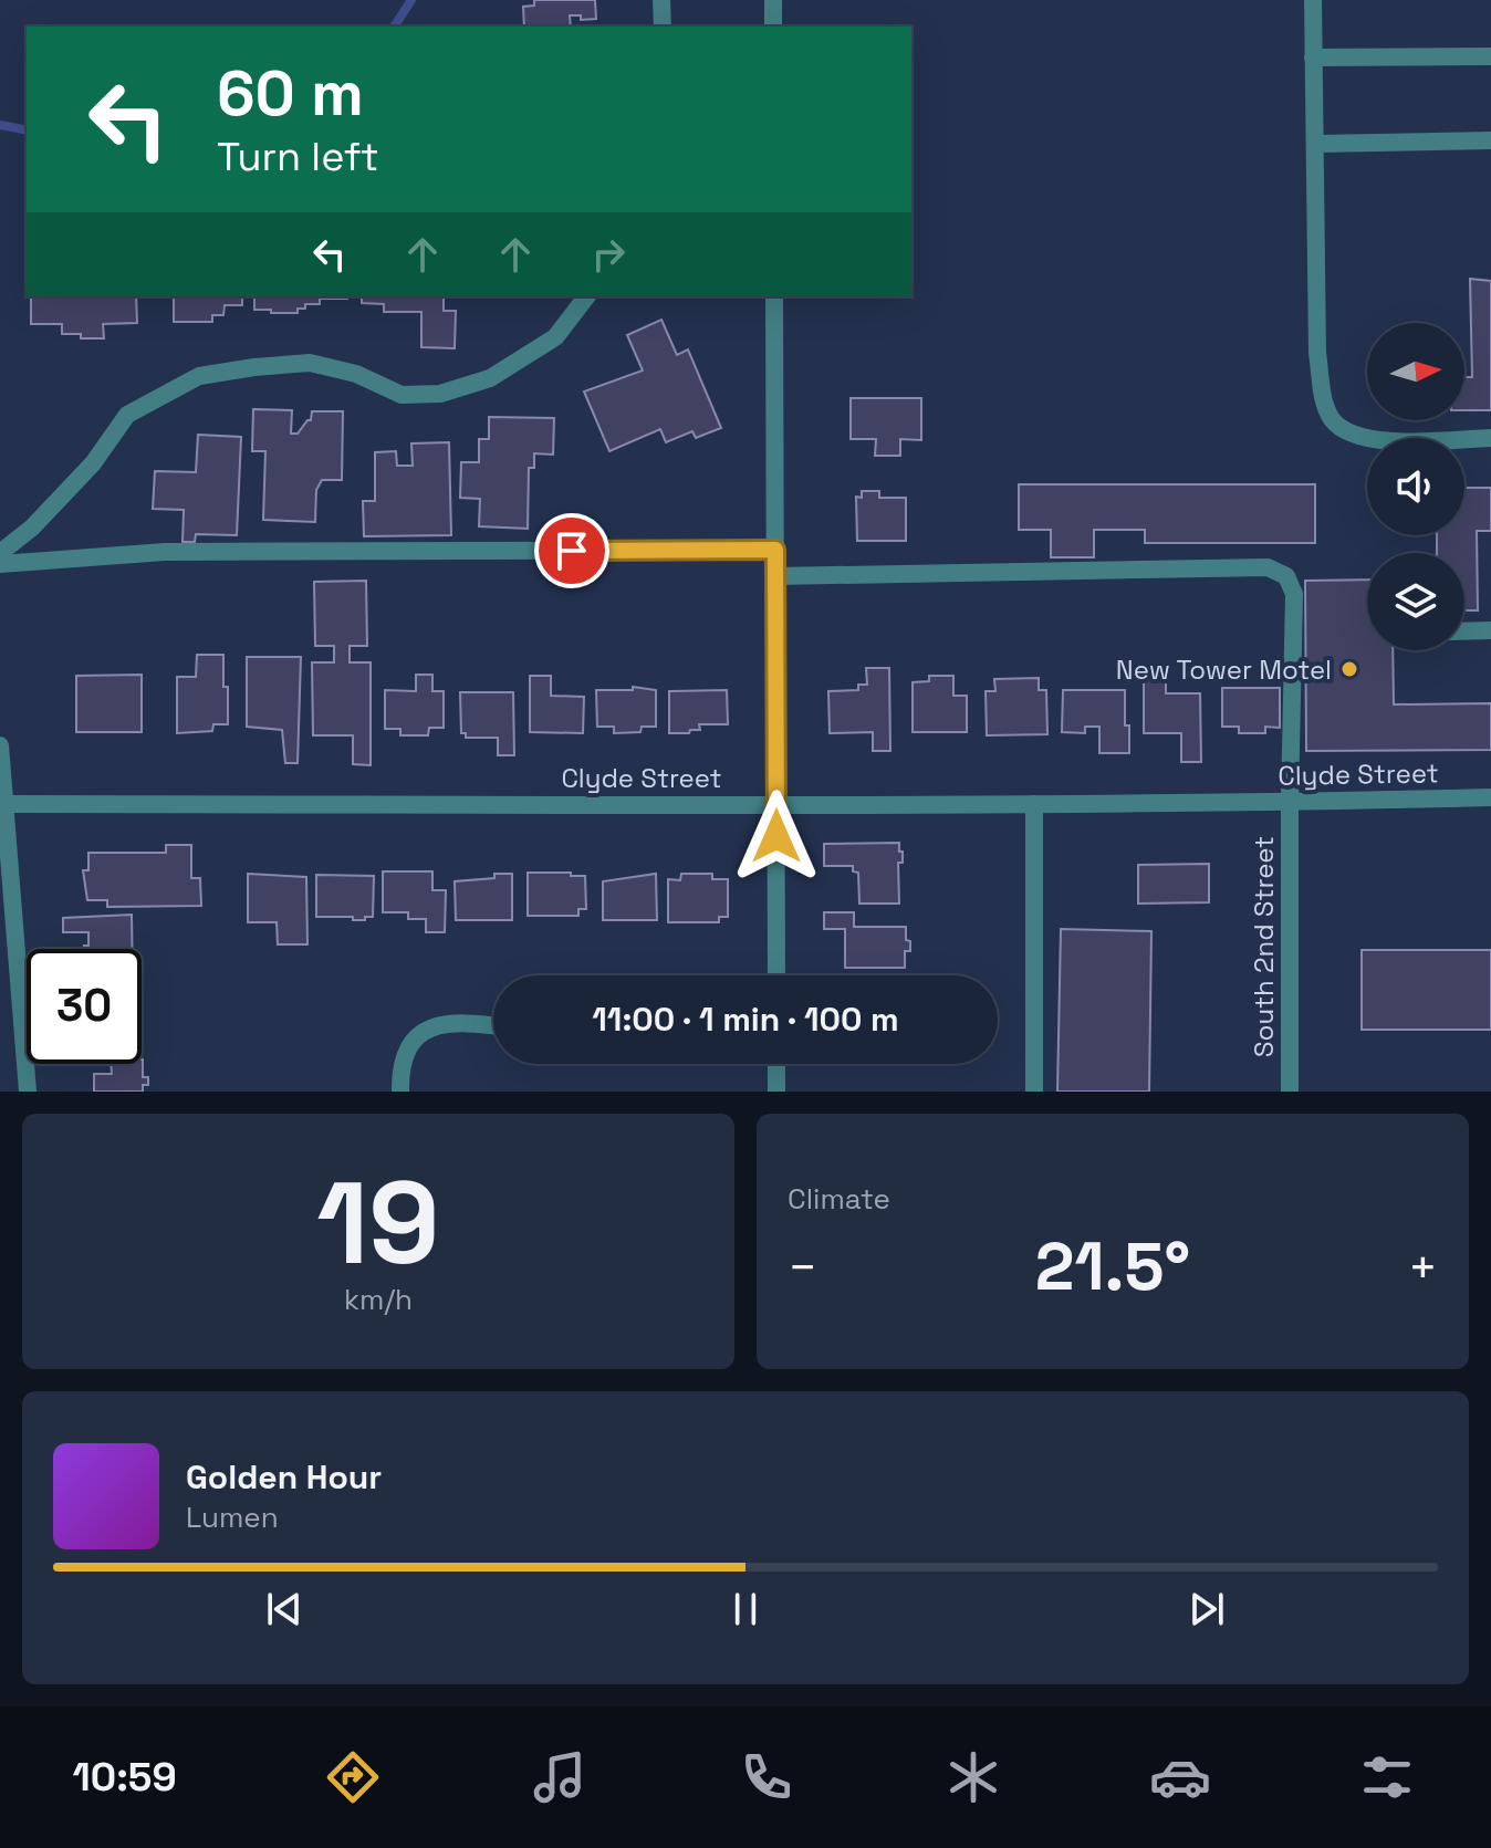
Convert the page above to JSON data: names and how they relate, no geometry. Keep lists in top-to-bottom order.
{
  "streets": {
    "street": ["Clyde Street", "South 2nd Street"]
  },
  "crossings": [
    ["Clyde Street", "South 2nd Street"]
  ],
  "places": ["New Tower Motel"],
  "north": "right",
  "page": {
    "turn": ["60 m", "Turn left"],
    "limit": "30",
    "trip": "11:00 · 1 min · 100 m",
    "tile": [
      ["19", "km/h"],
      "Climate"
    ],
    "heat": ["−", "21.5°", "+"],
    "song": ["Golden Hour", "Lumen"],
    "tabs": "10:59"
  }
}
